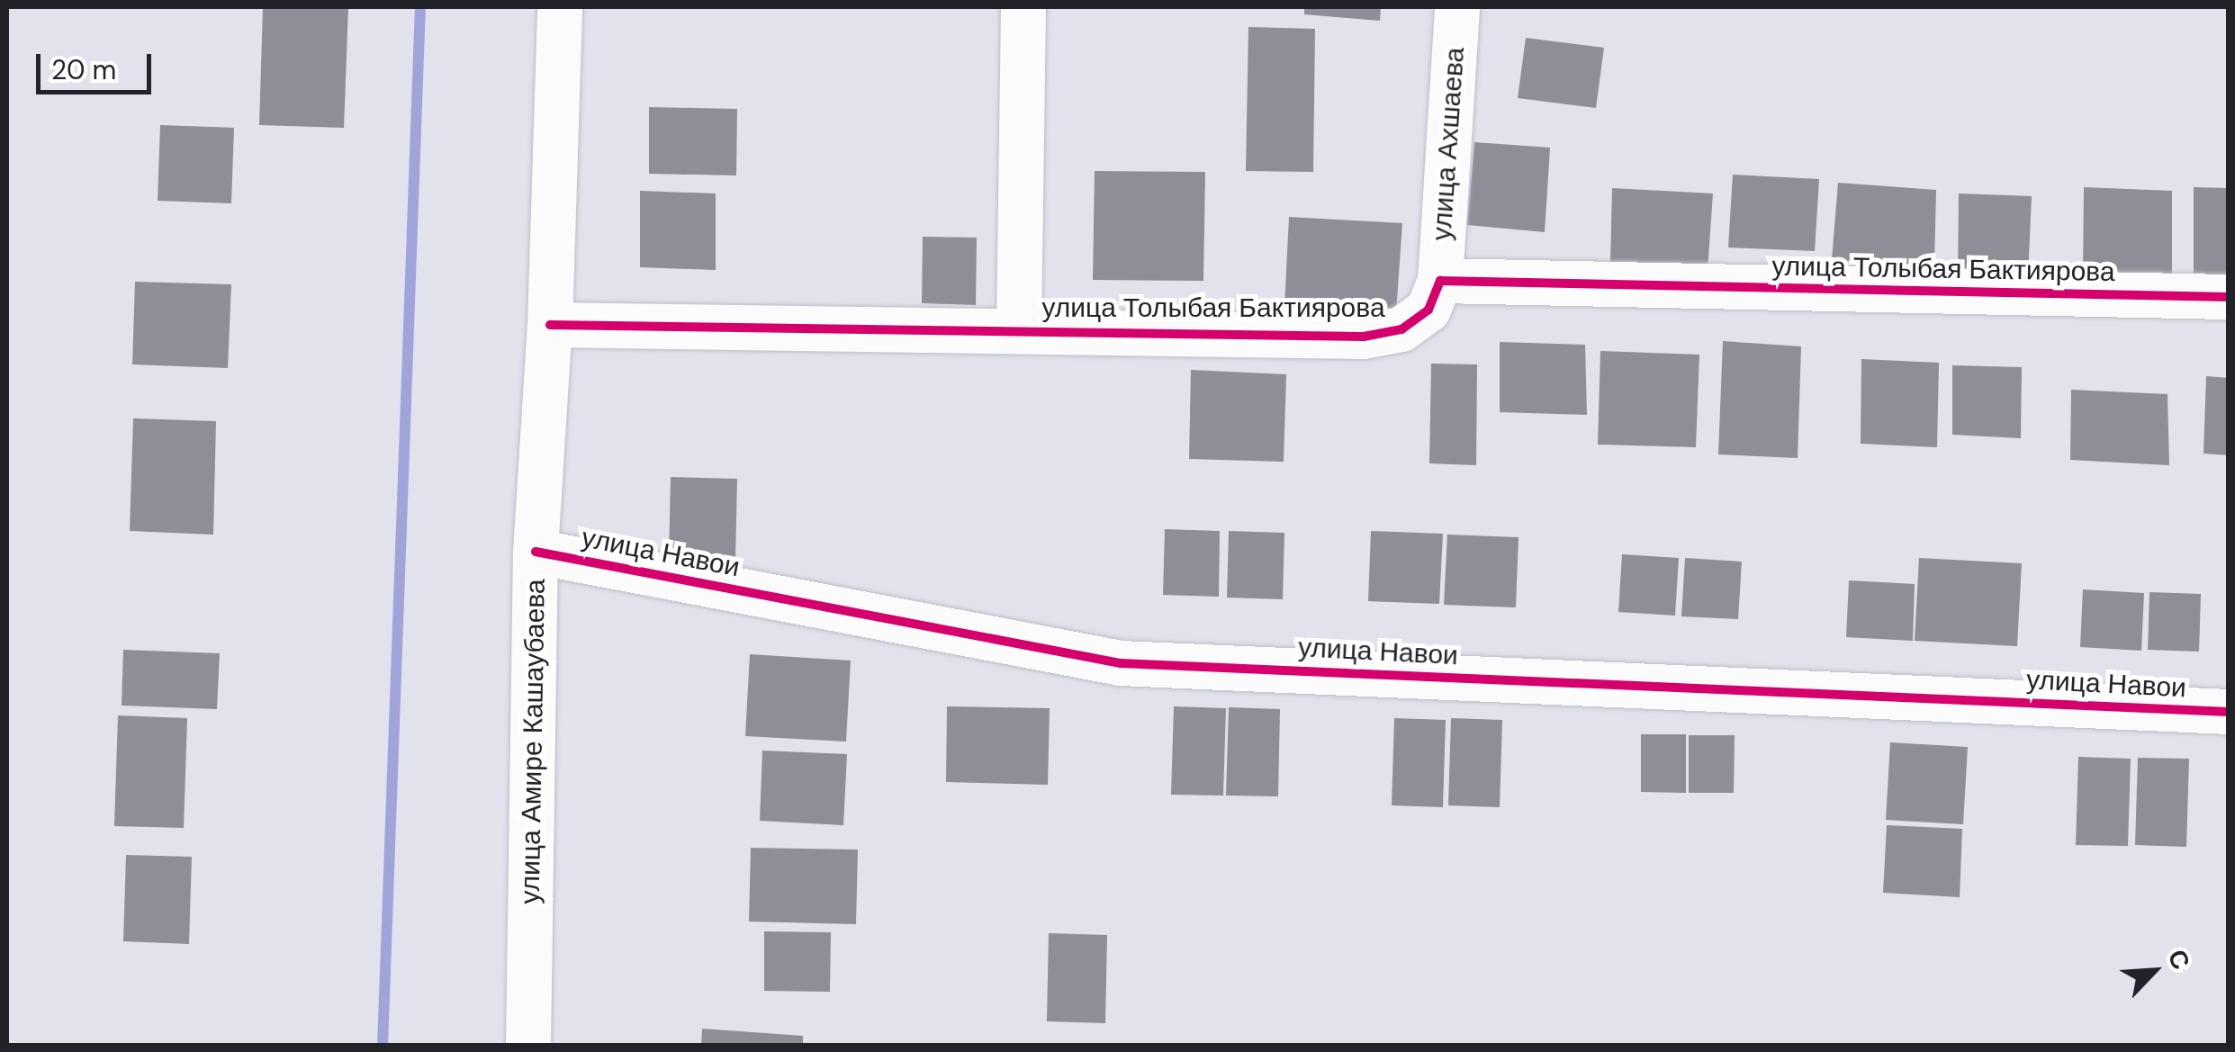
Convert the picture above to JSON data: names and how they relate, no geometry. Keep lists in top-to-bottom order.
{
  "streets": {
    "street": [
      "улица Ахшаева",
      "улица Толыбая Бактиярова",
      "улица Навои",
      "улица Амире Кашаубаева"
    ]
  },
  "crossings": [
    ["улица Ахшаева", "улица Толыбая Бактиярова"],
    ["улица Толыбая Бактиярова", "улица Амире Кашаубаева"],
    ["улица Навои", "улица Амире Кашаубаева"]
  ],
  "scale_bar": "20 m",
  "north": "top right"
}
